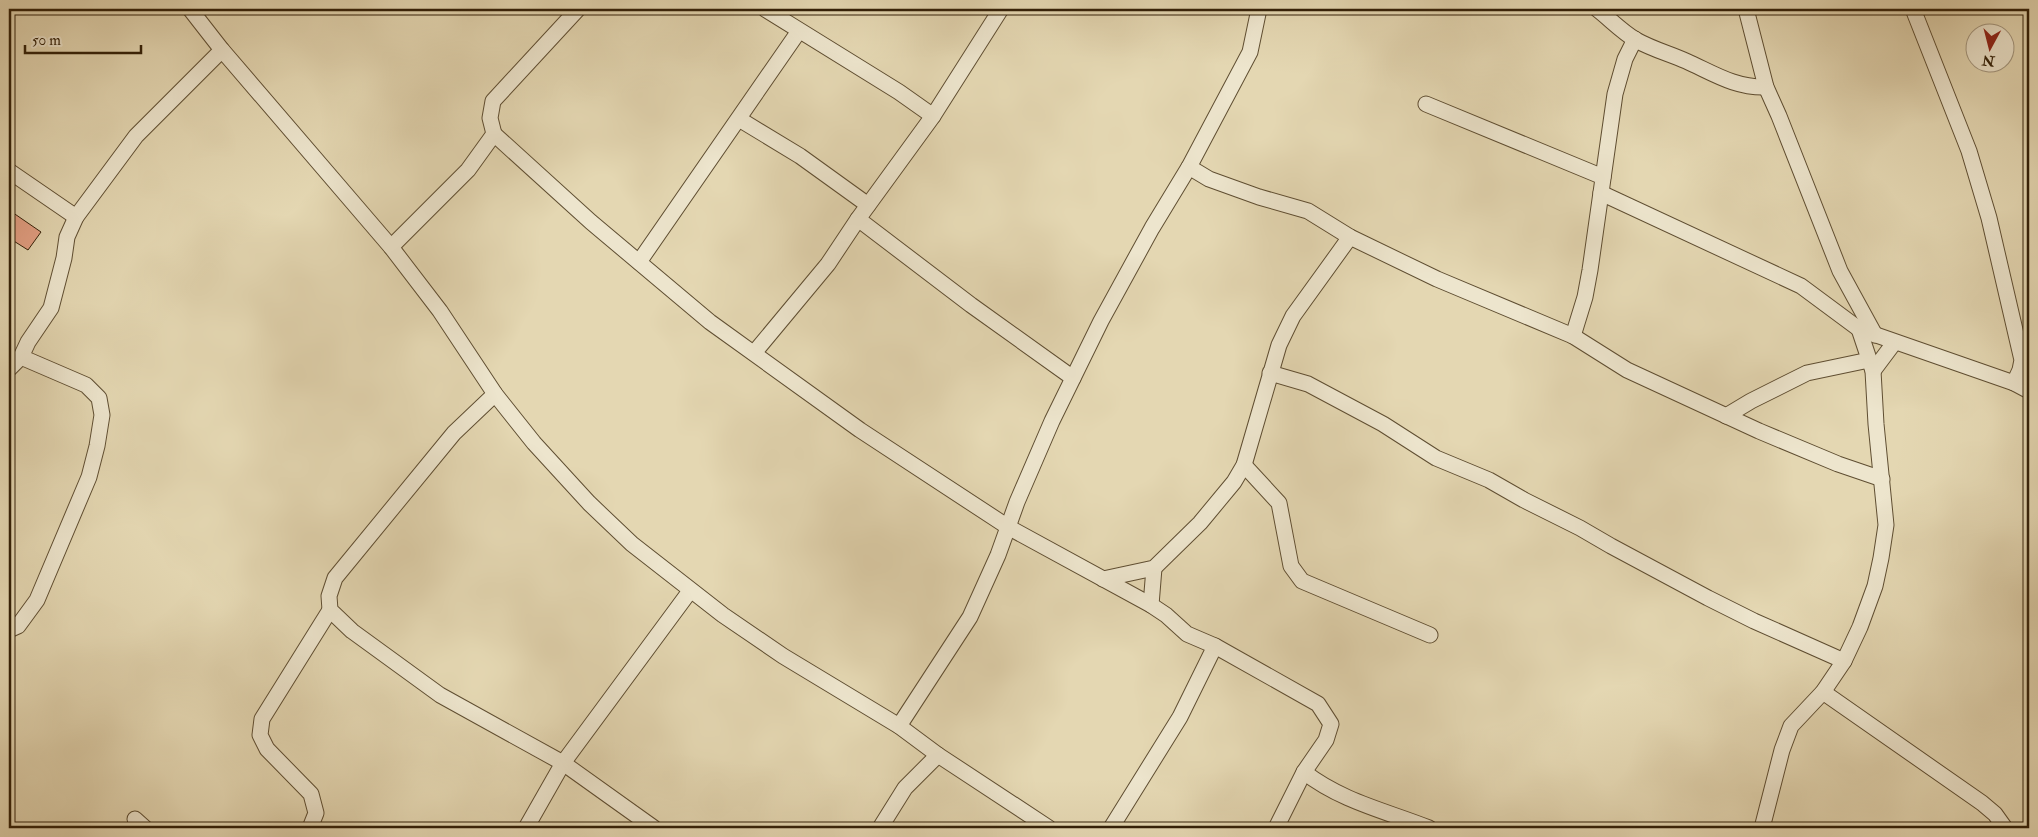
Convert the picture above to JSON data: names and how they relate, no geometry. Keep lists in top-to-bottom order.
{
  "scale_bar": "50 m",
  "north": "bottom"
}
